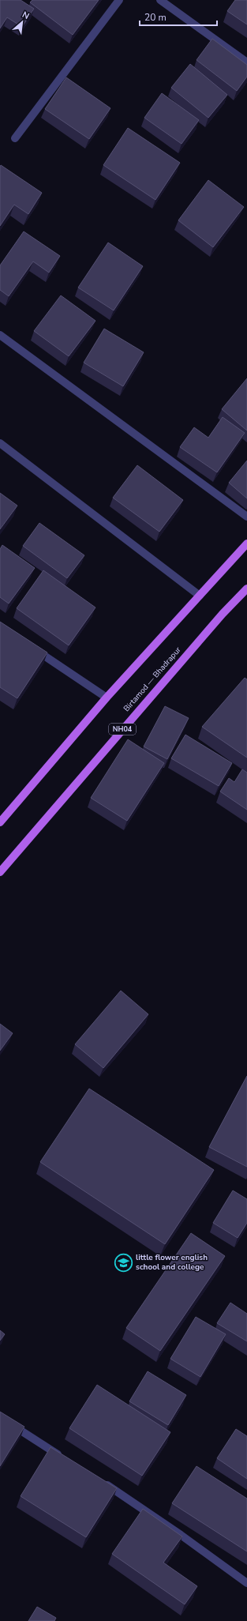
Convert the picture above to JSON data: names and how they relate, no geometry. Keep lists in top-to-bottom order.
{
  "streets": {
    "main road": ["Birtamod — Bhadrapur", "NH04"]
  },
  "places": {
    "school or university": ["little flower english school and college"]
  },
  "scale_bar": "20 m",
  "north": "top right"
}
